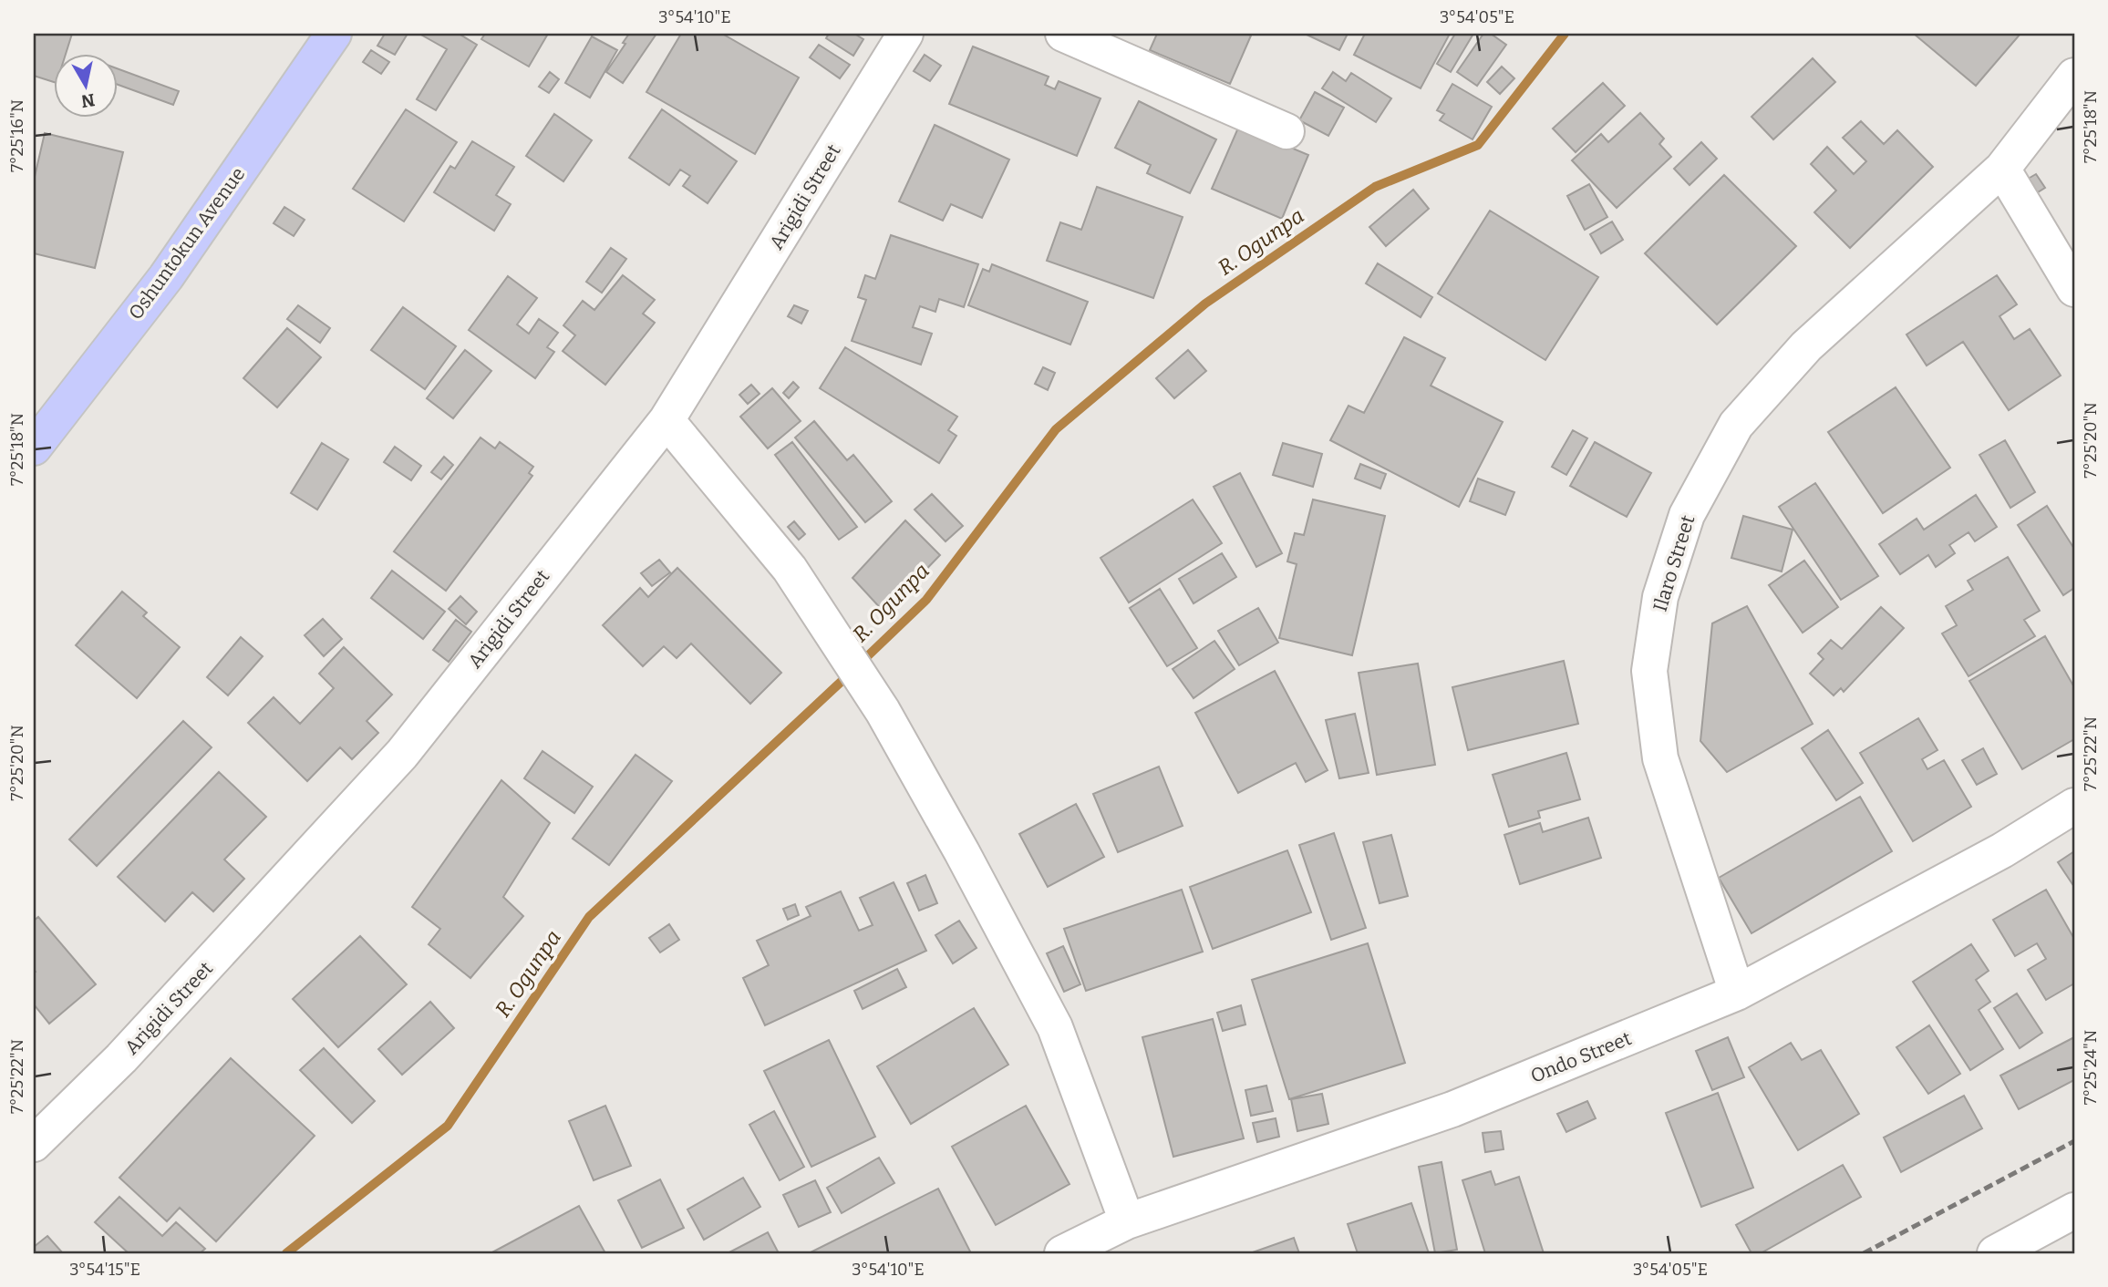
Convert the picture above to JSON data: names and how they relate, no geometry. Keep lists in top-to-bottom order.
{
  "streets": {
    "main road": ["Oshuntokun Avenue"],
    "street": ["Arigidi Street", "Ilaro Street", "Ondo Street"]
  },
  "crossings": [
    ["Ilaro Street", "Ondo Street"]
  ],
  "water": ["R. Ogunpa"],
  "north": "bottom",
  "coordinates": [
    "3°54'10\"E",
    "3°54'05\"E",
    "7°25'18\"N",
    "7°25'16\"N",
    "7°25'20\"N",
    "7°25'22\"N",
    "7°25'24\"N",
    "3°54'15\"E"
  ]
}
